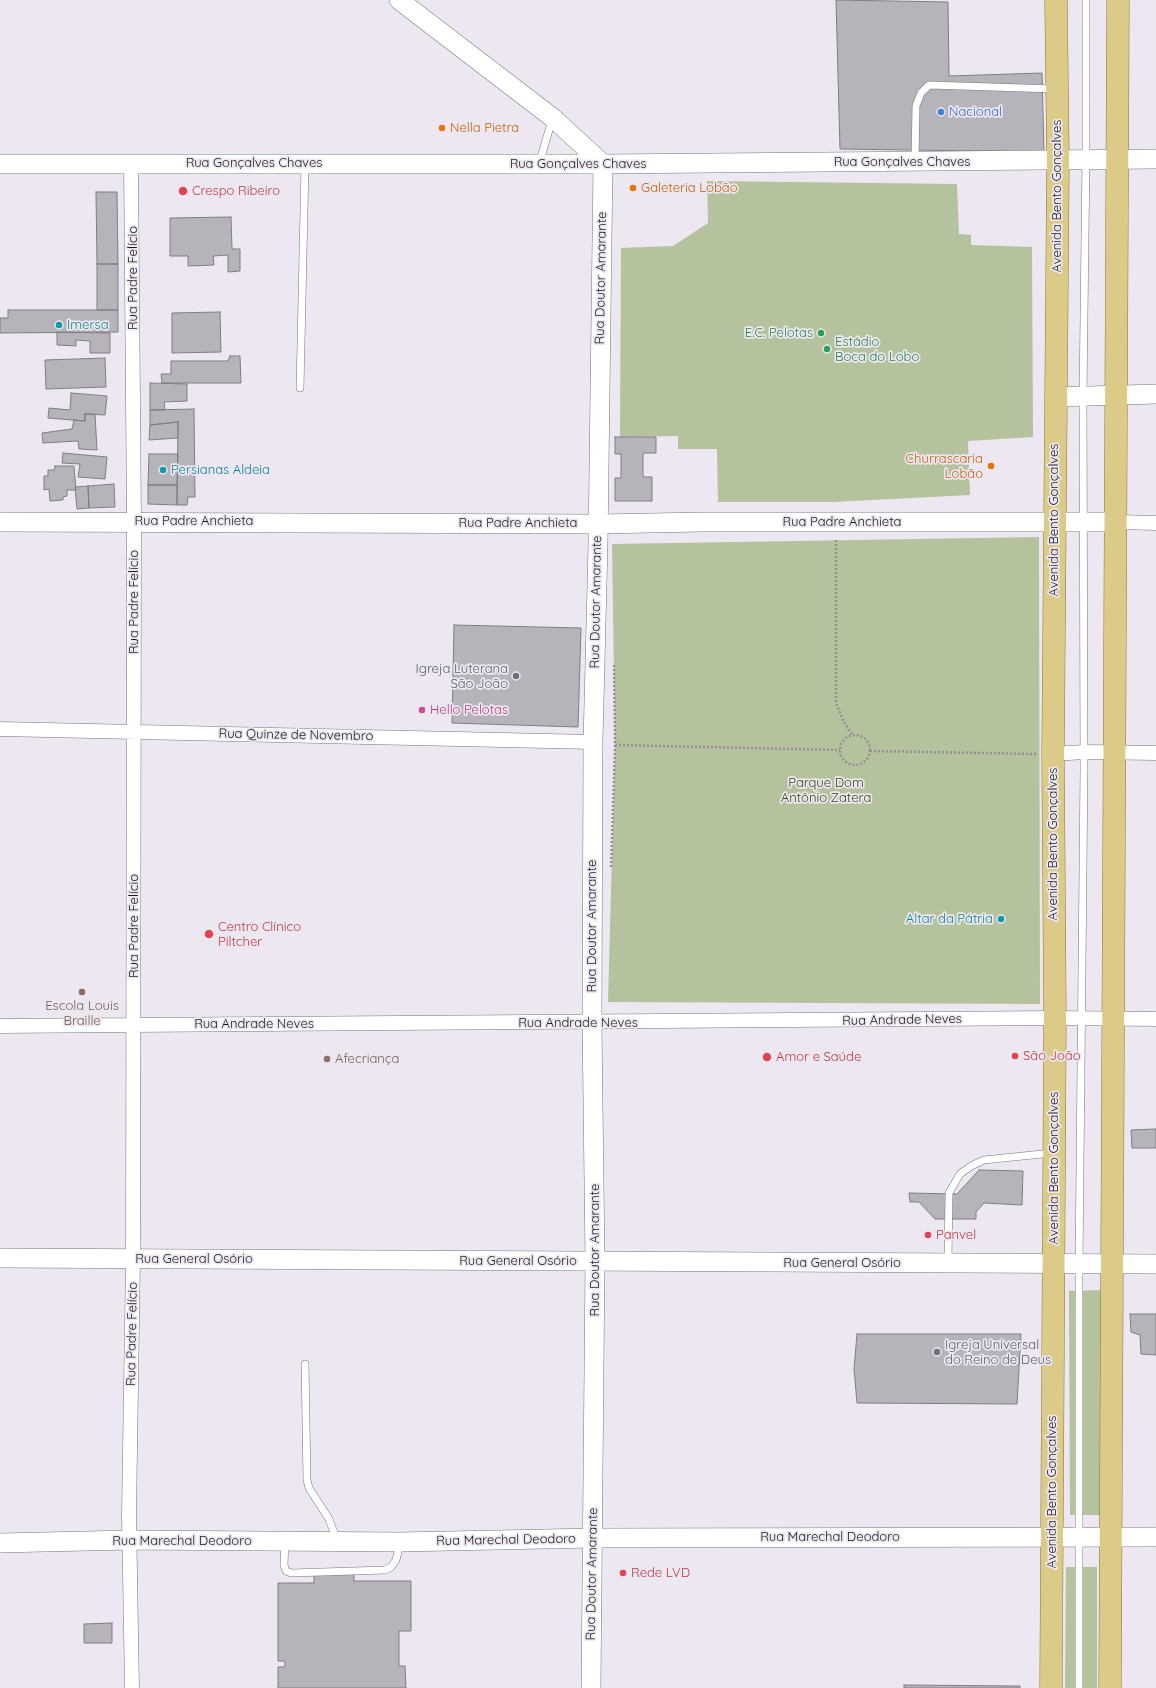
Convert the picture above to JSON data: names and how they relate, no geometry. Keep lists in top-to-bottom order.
{
  "streets": {
    "main road": ["Avenida Bento Gonçalves"],
    "street": [
      "Rua Gonçalves Chaves",
      "Rua Padre Felício",
      "Rua Doutor Amarante",
      "Rua Padre Anchieta",
      "Rua Quinze de Novembro",
      "Rua Andrade Neves",
      "Rua General Osório",
      "Rua Marechal Deodoro"
    ]
  },
  "crossings": [
    ["Rua Gonçalves Chaves", "Avenida Bento Gonçalves"],
    ["Rua Gonçalves Chaves", "Rua Padre Felício"],
    ["Rua Gonçalves Chaves", "Rua Doutor Amarante"],
    ["Avenida Bento Gonçalves", "Rua Padre Anchieta"],
    ["Avenida Bento Gonçalves", "Rua Andrade Neves"],
    ["Avenida Bento Gonçalves", "Rua General Osório"],
    ["Avenida Bento Gonçalves", "Rua Marechal Deodoro"],
    ["Rua Padre Felício", "Rua Padre Anchieta"],
    ["Rua Padre Felício", "Rua Quinze de Novembro"],
    ["Rua Padre Felício", "Rua Andrade Neves"],
    ["Rua Padre Felício", "Rua General Osório"],
    ["Rua Padre Felício", "Rua Marechal Deodoro"],
    ["Rua Doutor Amarante", "Rua Padre Anchieta"],
    ["Rua Doutor Amarante", "Rua Quinze de Novembro"],
    ["Rua Doutor Amarante", "Rua Andrade Neves"],
    ["Rua Doutor Amarante", "Rua General Osório"],
    ["Rua Doutor Amarante", "Rua Marechal Deodoro"]
  ],
  "parks": ["Parque Dom Antônio Zatera"],
  "places": [
    "Nacional",
    "Nella Pietra",
    "Galeteria Lobão",
    "Crespo Ribeiro",
    "Imersa",
    "E.C. Pelotas",
    "Estádio Boca do Lobo",
    "Churrascaria Lobão",
    "Persianas Aldeia",
    "Igreja Luterana São João",
    "Hello Pelotas",
    "Altar da Pátria",
    "Centro Clínico Piltcher",
    "Escola Louis Braille",
    "São João",
    "Amor e Saúde",
    "Afecriança",
    "Panvel",
    "Igreja Universal do Reino de Deus",
    "Rede LVD"
  ]
}
